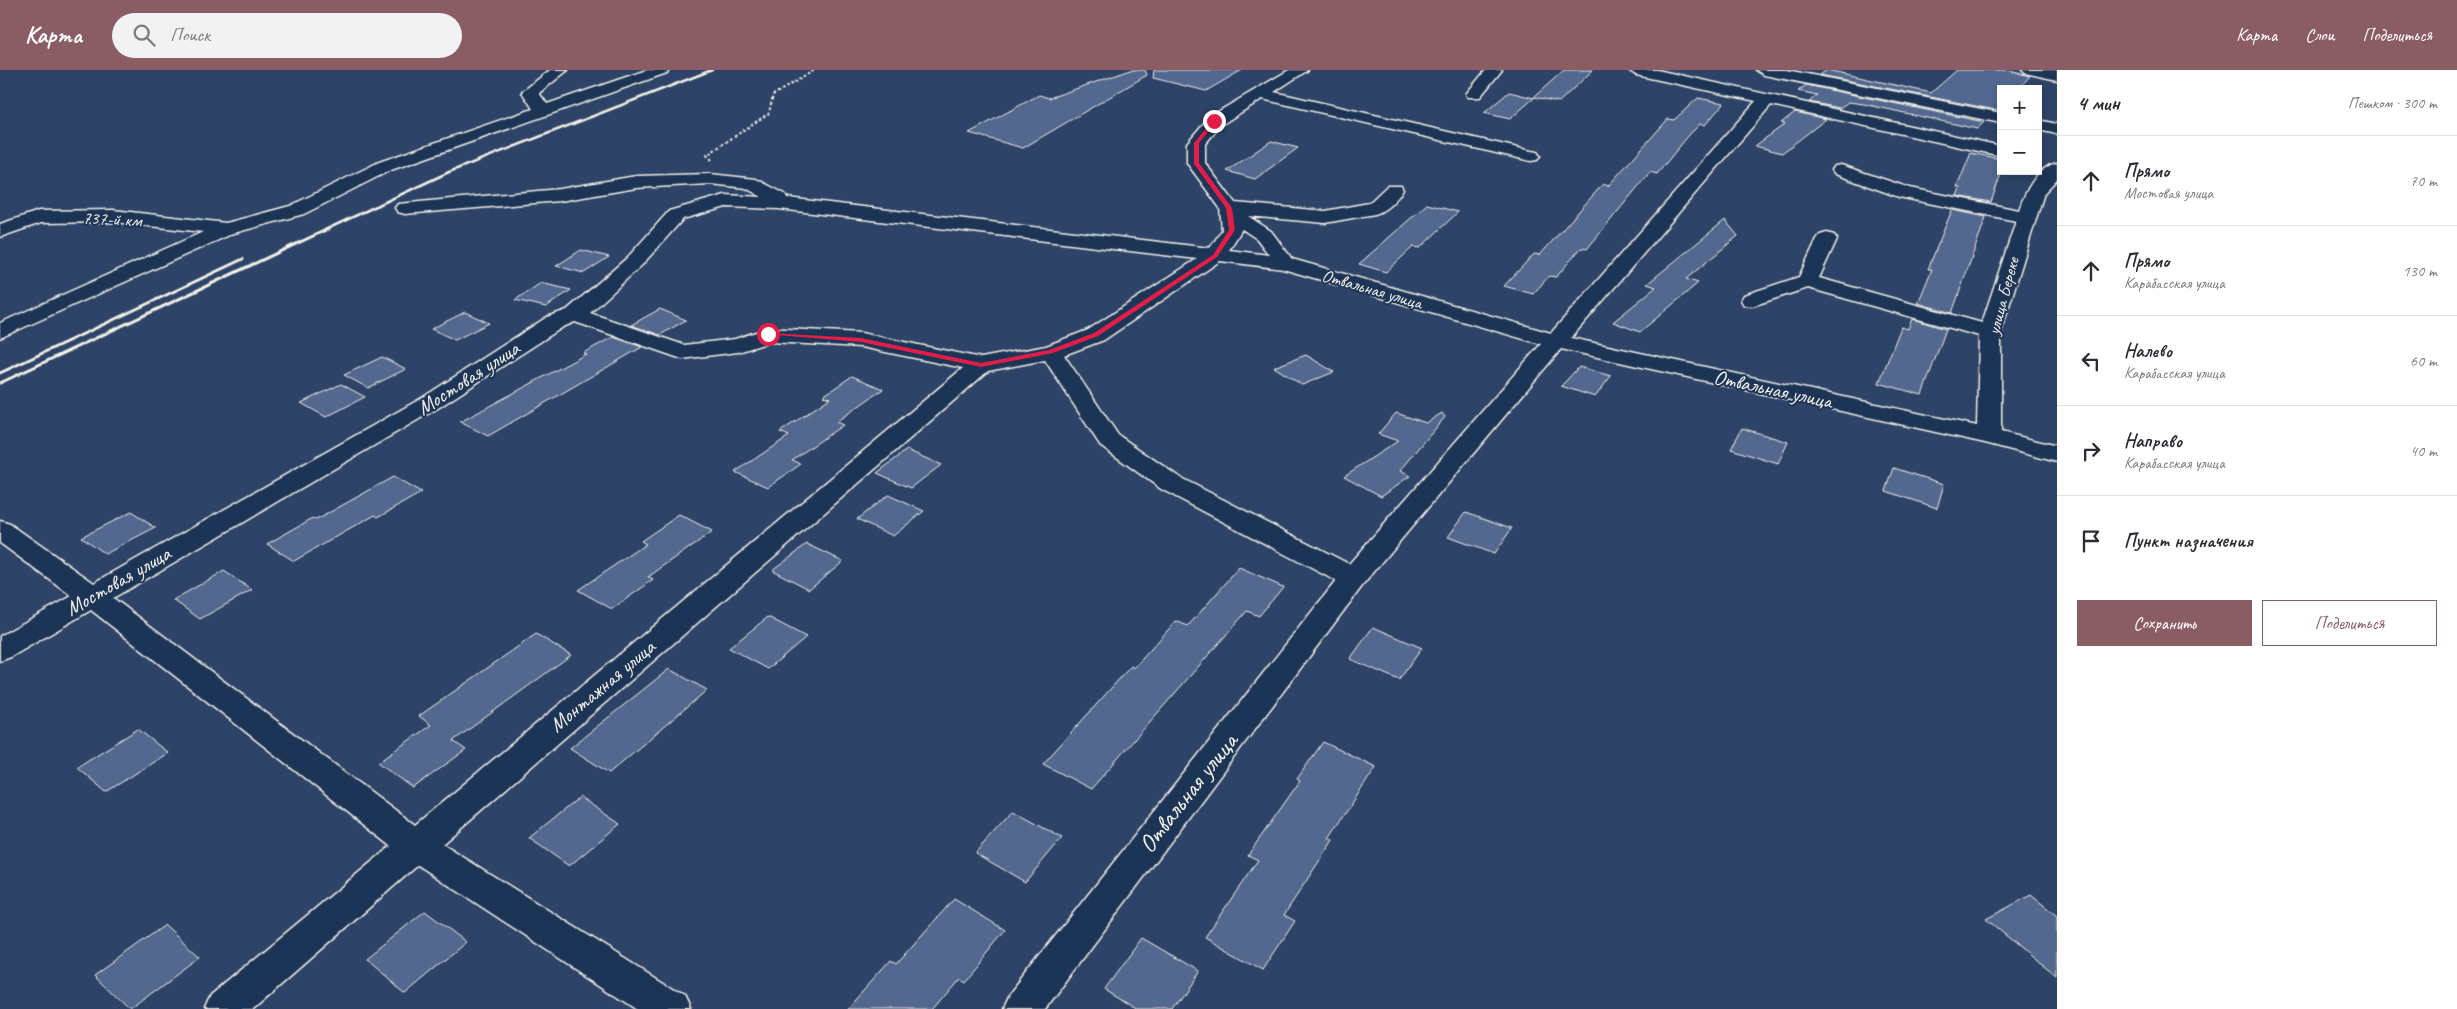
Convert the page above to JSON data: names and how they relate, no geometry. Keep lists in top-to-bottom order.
{
  "streets": {
    "street": [
      "737-й км",
      "Отвальная улица",
      "улица Береке",
      "Мостовая улица",
      "Монтажная улица"
    ]
  },
  "crossings": [
    ["Отвальная улица", "улица Береке"],
    ["Отвальная улица", "Мостовая улица"]
  ],
  "page": {
    "header": "Карта",
    "search": "Поиск",
    "nav": ["Карта", "Слои", "Поделиться"],
    "heading": ["4 мин", "Пешком · 300 m"],
    "map_buttons": ["+", "−"],
    "list": [
      ["Прямо", "Мостовая улица", "70 m"],
      ["Прямо", "Карабасская улица", "130 m"],
      ["Налево", "Карабасская улица", "60 m"],
      ["Направо", "Карабасская улица", "40 m"],
      "Пункт назначения"
    ],
    "buttons": ["Сохранить", "Поделиться"]
  }
}
